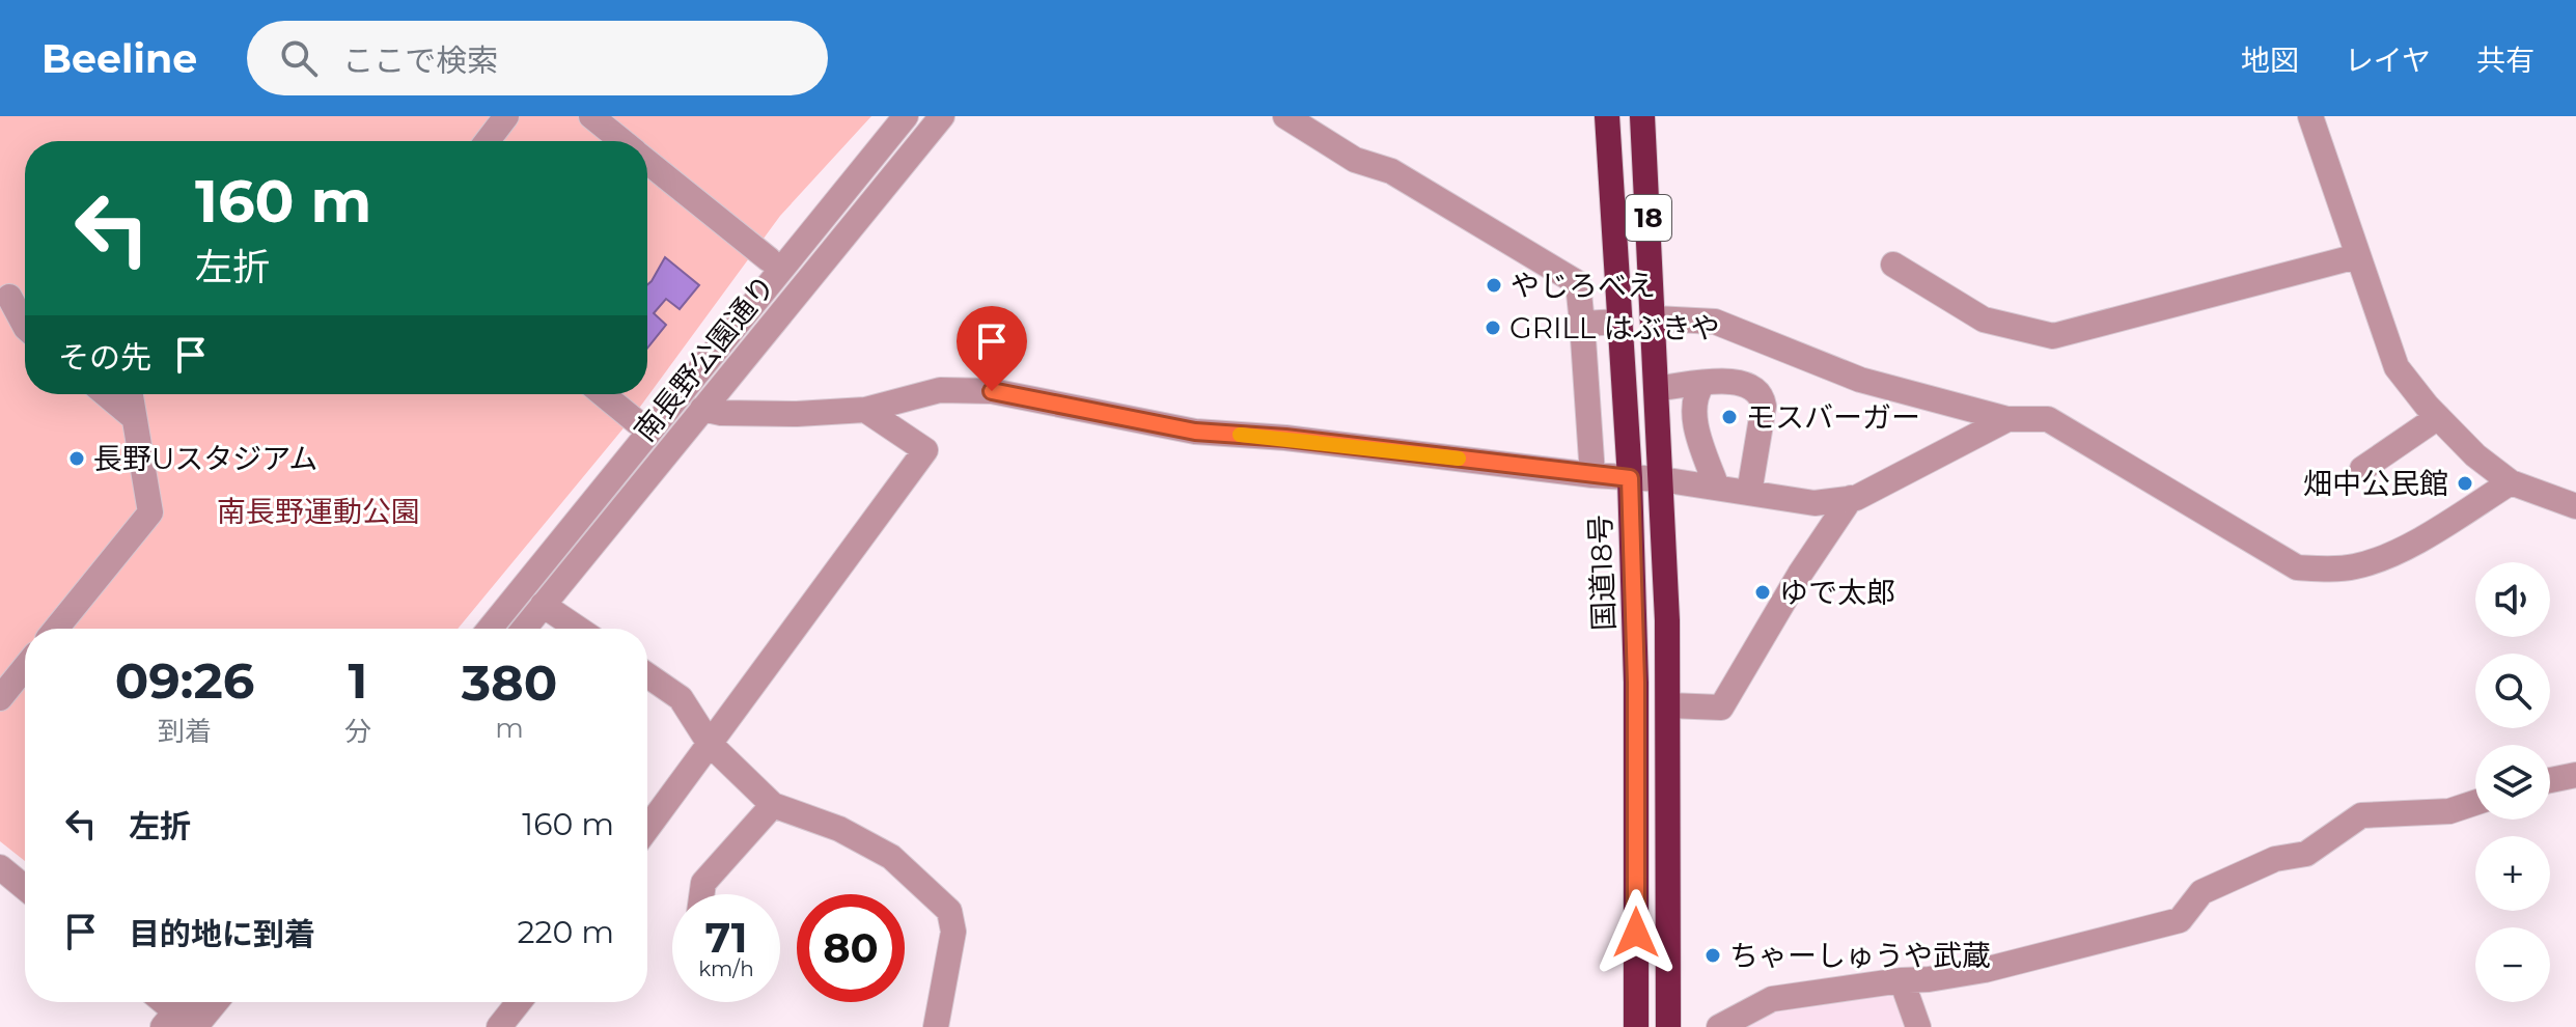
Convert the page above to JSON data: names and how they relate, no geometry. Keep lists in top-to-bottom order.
{
  "streets": {
    "highway": ["18", "国道18号"],
    "street": ["南長野公園通り"]
  },
  "parks": ["南長野運動公園"],
  "places": [
    "やじろべえ",
    "GRILL はぶきや",
    "モスバーガー",
    "長野Uスタジアム",
    "畑中公民館",
    "ゆで太郎",
    "ちゃーしゅうや武蔵"
  ],
  "page": {
    "header": "Beeline",
    "search": "ここで検索",
    "nav": ["地図", "レイヤ", "共有"],
    "turn": ["160 m", "左折"],
    "then": "その先",
    "map_buttons": ["+", "−"],
    "eta": [
      "09:26",
      "到着",
      "1",
      "分",
      "380",
      "m"
    ],
    "list": [
      {
        "name": "左折",
        "value": "160 m"
      },
      {
        "name": "目的地に到着",
        "value": "220 m"
      }
    ],
    "speed": "71 km/h",
    "limit": "80"
  }
}
